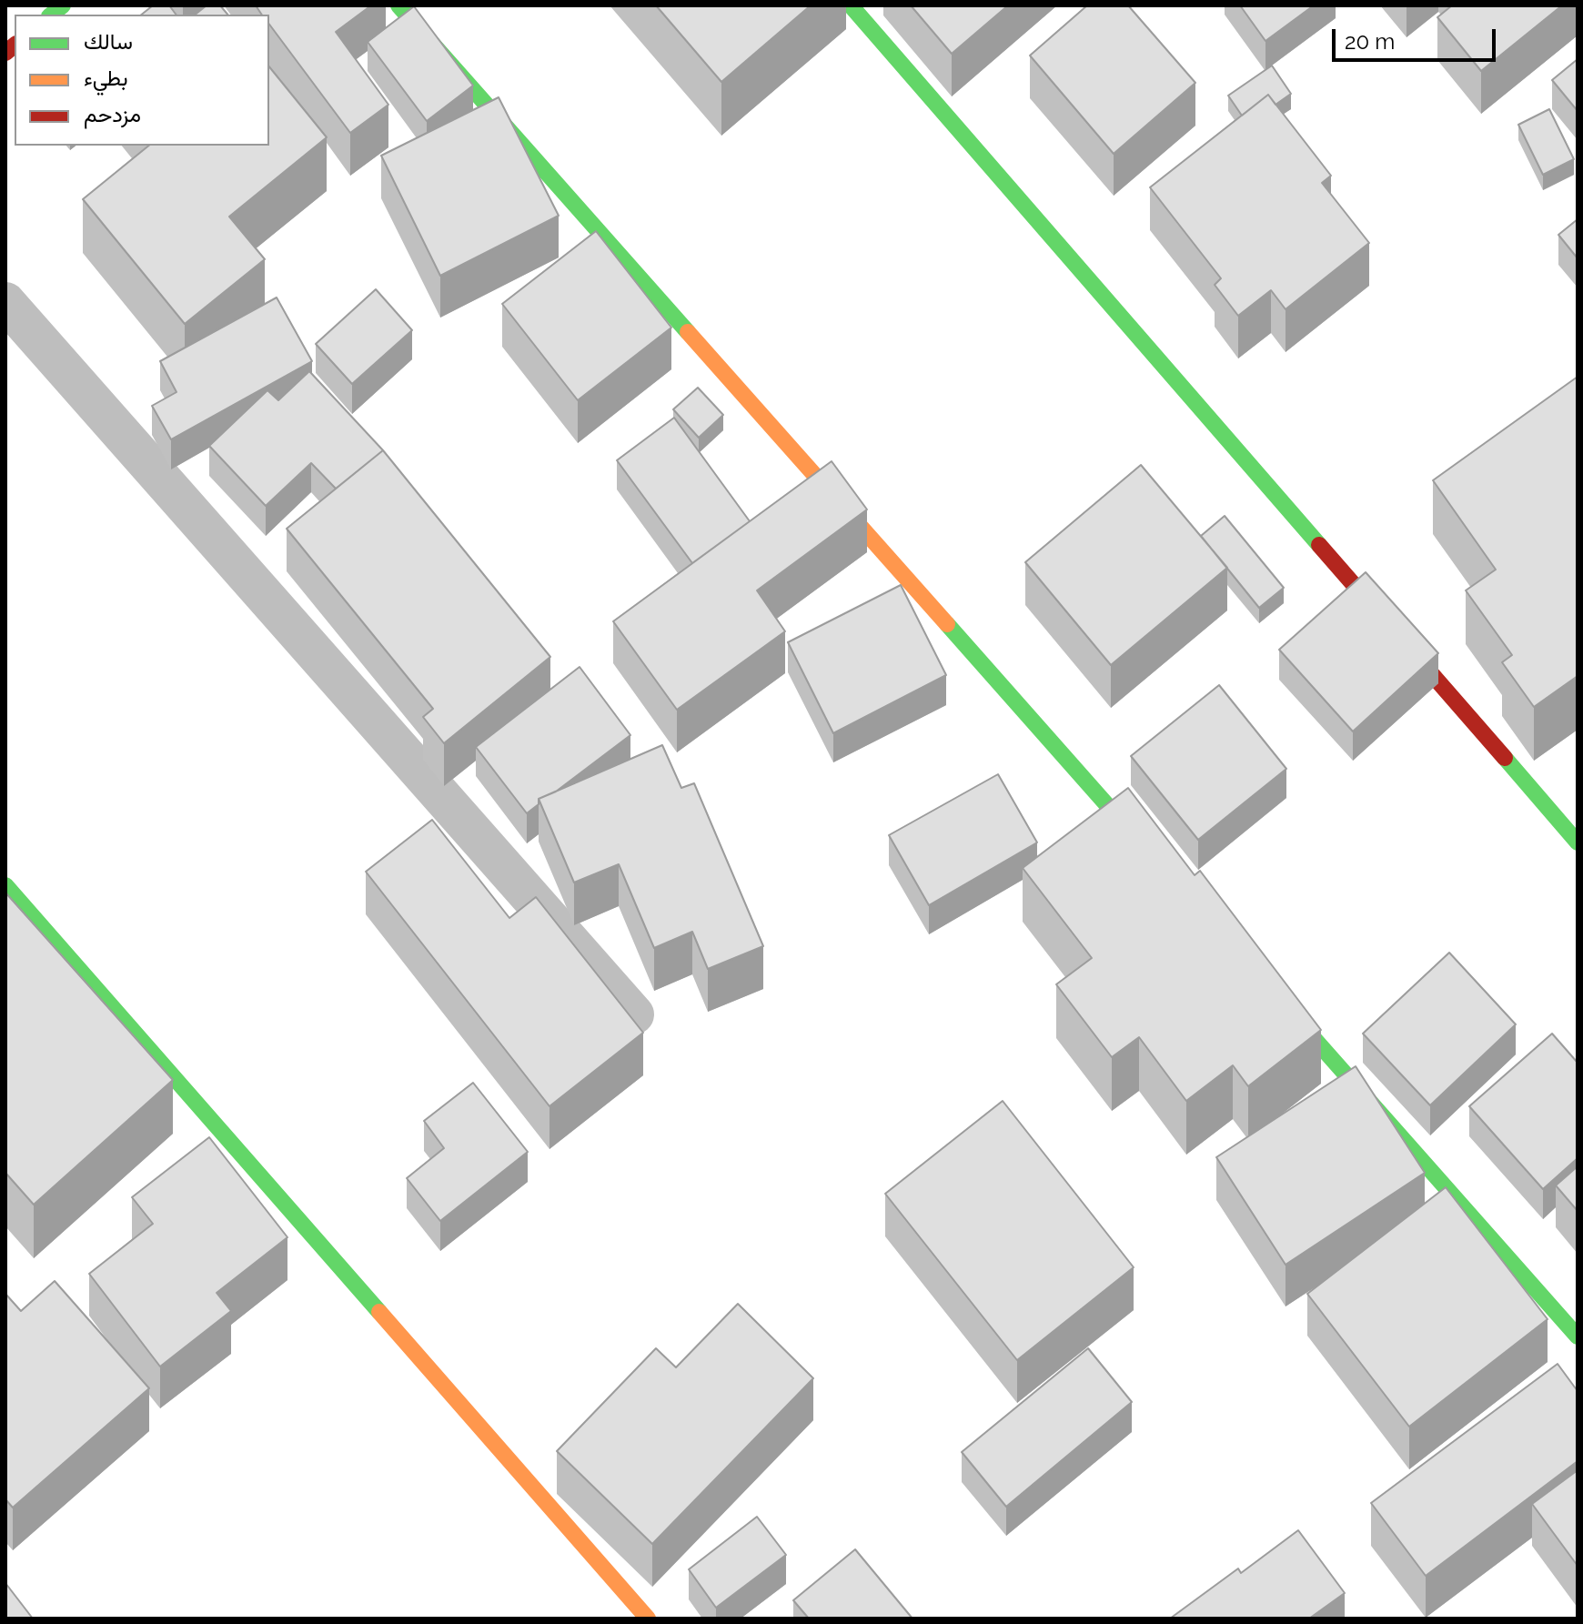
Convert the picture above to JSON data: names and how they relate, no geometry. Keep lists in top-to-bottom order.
{
  "legend": ["سالك", "بطيء", "مزدحم"],
  "scale_bar": "20 m"
}
